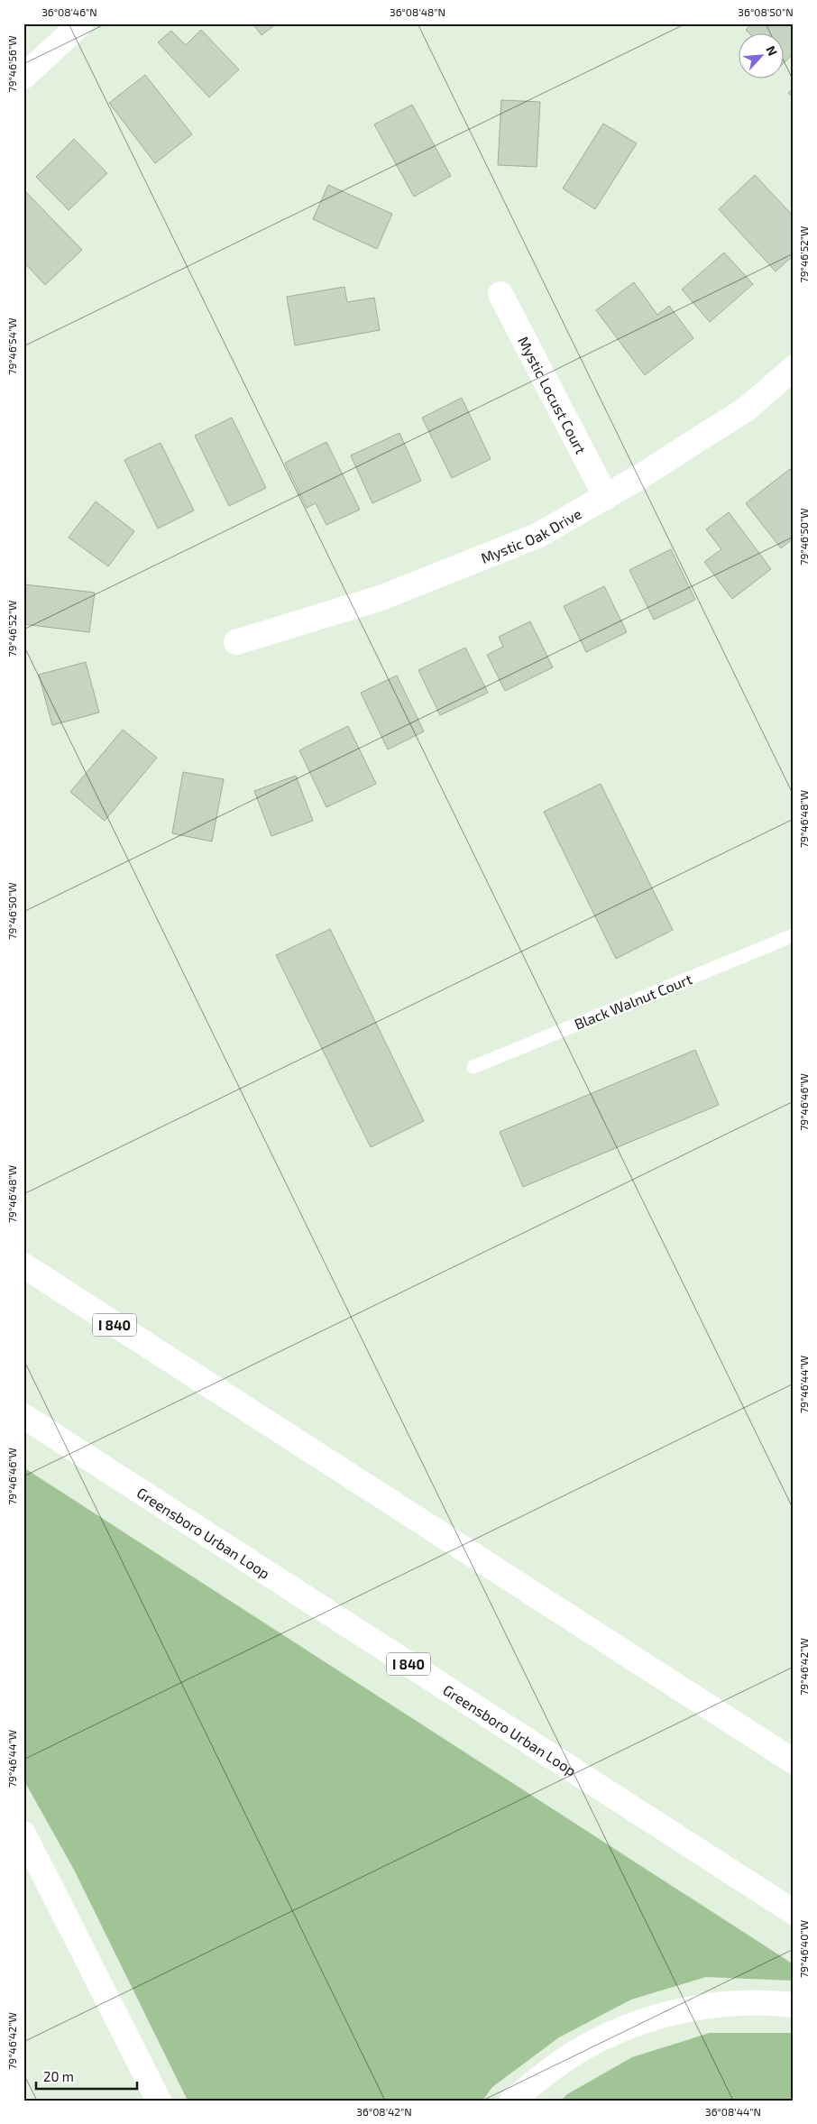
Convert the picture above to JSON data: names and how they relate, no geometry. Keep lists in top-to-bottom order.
{
  "streets": {
    "main road": [
      "Mystic Locust Court",
      "Mystic Oak Drive",
      "I 840",
      "Greensboro Urban Loop"
    ],
    "lane": ["Black Walnut Court"]
  },
  "crossings": [
    ["Mystic Locust Court", "Mystic Oak Drive"]
  ],
  "scale_bar": "20 m",
  "north": "top right",
  "coordinates": [
    "36°08'46\"N",
    "36°08'48\"N",
    "36°08'50\"N",
    "79°46'56\"W",
    "79°46'52\"W",
    "79°46'54\"W",
    "79°46'50\"W",
    "79°46'48\"W",
    "79°46'46\"W",
    "79°46'44\"W",
    "79°46'42\"W",
    "79°46'40\"W",
    "36°08'42\"N",
    "36°08'44\"N"
  ]
}
